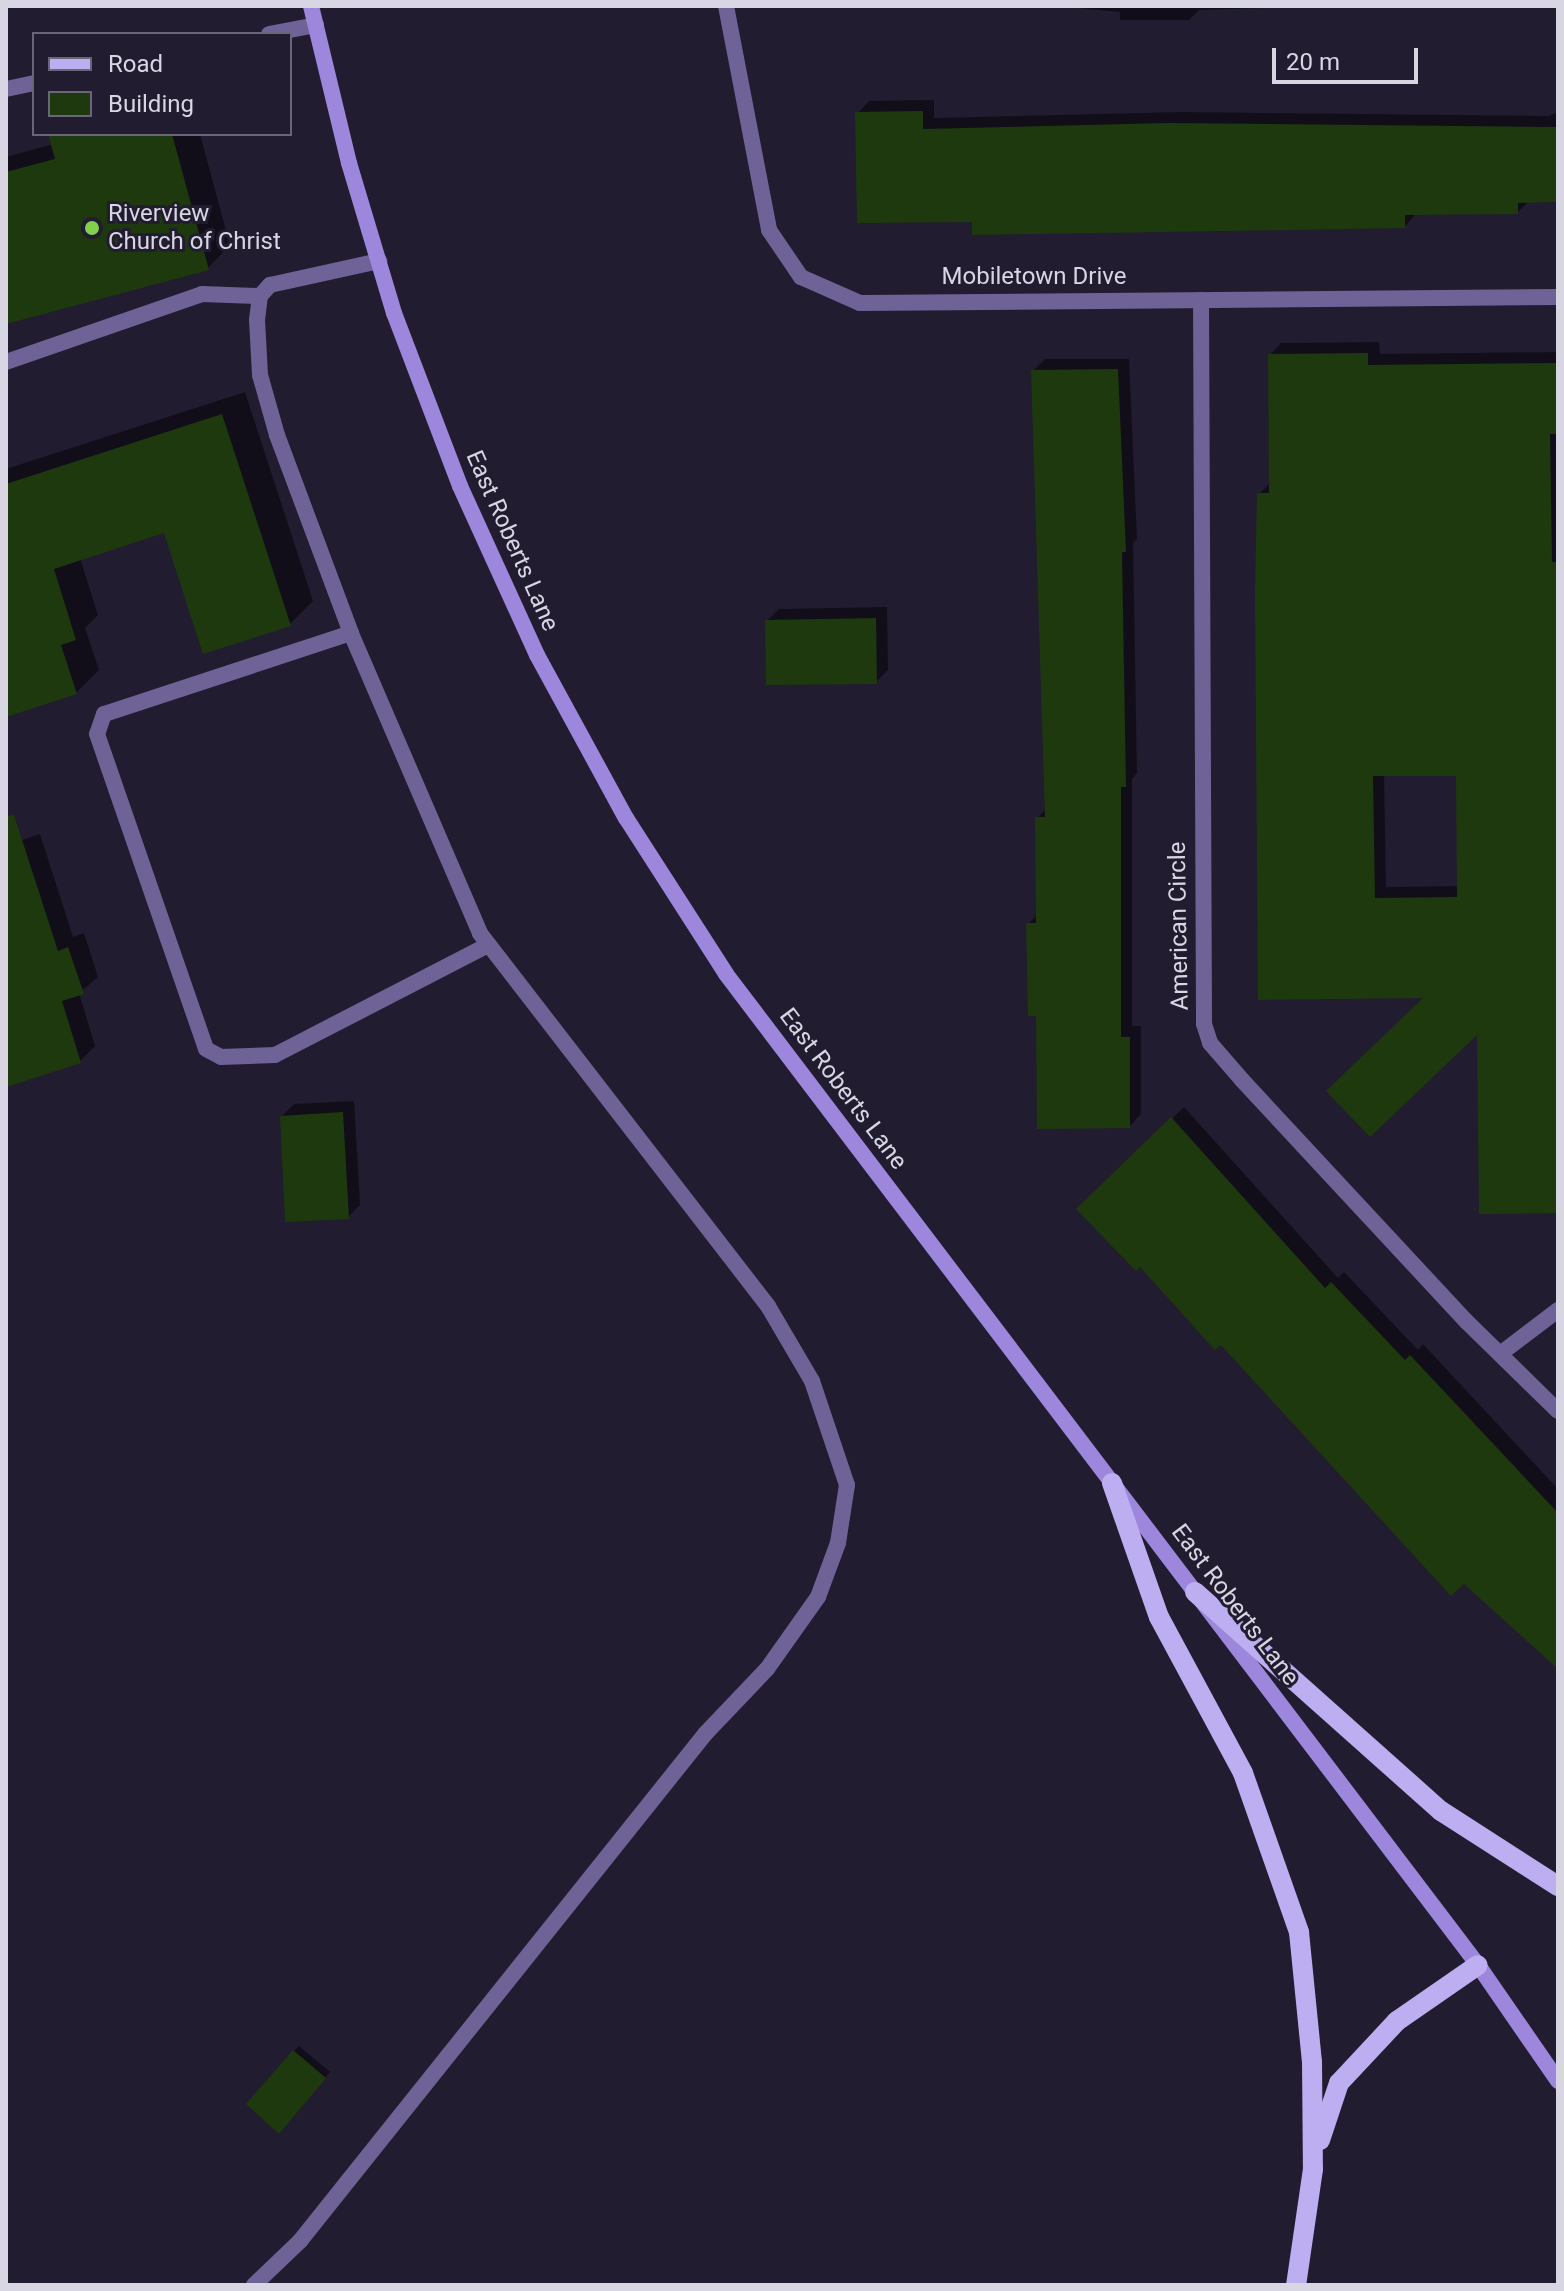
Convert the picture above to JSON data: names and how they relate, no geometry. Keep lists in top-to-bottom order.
{
  "streets": {
    "main road": ["East Roberts Lane"],
    "street": ["Mobiletown Drive", "American Circle"]
  },
  "crossings": [
    ["Mobiletown Drive", "American Circle"]
  ],
  "places": ["Riverview Church of Christ"],
  "legend": ["Road", "Building"],
  "scale_bar": "20 m"
}
